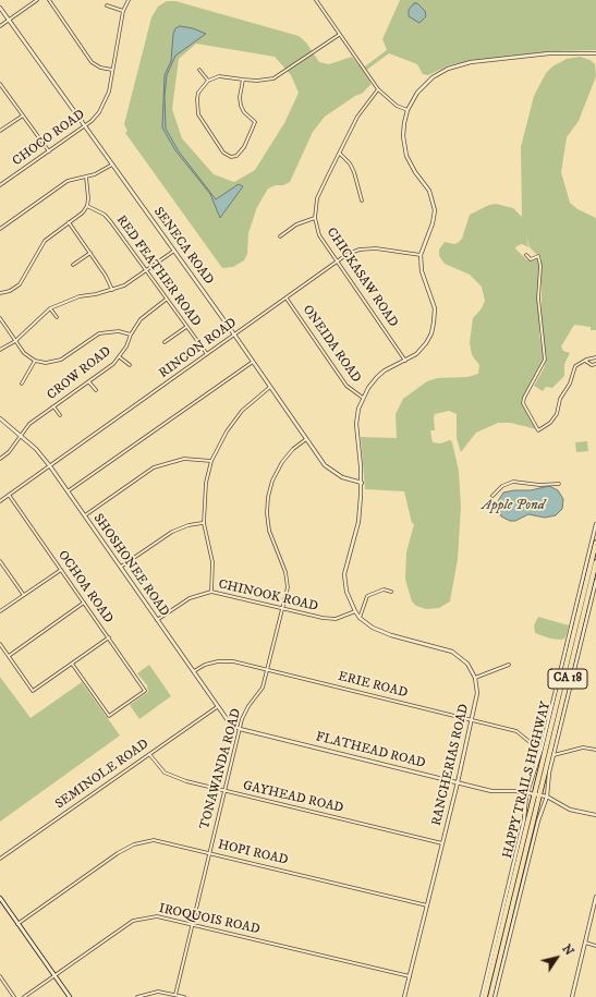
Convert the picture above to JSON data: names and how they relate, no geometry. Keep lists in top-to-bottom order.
{
  "streets": {
    "main road": ["CA 18", "HAPPY TRAILS HIGHWAY"],
    "street": [
      "CHOCO ROAD",
      "SENECA ROAD",
      "RED FEATHER ROAD",
      "CHICKASAW ROAD",
      "ONEIDA ROAD",
      "RINCON ROAD",
      "CROW ROAD",
      "SHOSHONEE ROAD",
      "OCHOA ROAD",
      "CHINOOK ROAD",
      "ERIE ROAD",
      "FLATHEAD ROAD",
      "RANCHERIAS ROAD",
      "TONAWANDA ROAD",
      "SEMINOLE ROAD",
      "GAYHEAD ROAD",
      "HOPI ROAD",
      "IROQUOIS ROAD"
    ]
  },
  "crossings": [
    ["CHOCO ROAD", "SENECA ROAD"],
    ["SENECA ROAD", "RINCON ROAD"],
    ["SENECA ROAD", "TONAWANDA ROAD"],
    ["RED FEATHER ROAD", "RINCON ROAD"],
    ["RED FEATHER ROAD", "CROW ROAD"],
    ["CHICKASAW ROAD", "RINCON ROAD"],
    ["ONEIDA ROAD", "RINCON ROAD"],
    ["RINCON ROAD", "SHOSHONEE ROAD"],
    ["RINCON ROAD", "OCHOA ROAD"],
    ["CROW ROAD", "SHOSHONEE ROAD"],
    ["SHOSHONEE ROAD", "CHINOOK ROAD"],
    ["SHOSHONEE ROAD", "ERIE ROAD"],
    ["SHOSHONEE ROAD", "FLATHEAD ROAD"],
    ["SHOSHONEE ROAD", "TONAWANDA ROAD"],
    ["SHOSHONEE ROAD", "SEMINOLE ROAD"],
    ["CHINOOK ROAD", "TONAWANDA ROAD"],
    ["ERIE ROAD", "RANCHERIAS ROAD"],
    ["ERIE ROAD", "TONAWANDA ROAD"],
    ["FLATHEAD ROAD", "RANCHERIAS ROAD"],
    ["FLATHEAD ROAD", "TONAWANDA ROAD"],
    ["FLATHEAD ROAD", "HAPPY TRAILS HIGHWAY"],
    ["RANCHERIAS ROAD", "GAYHEAD ROAD"],
    ["RANCHERIAS ROAD", "HOPI ROAD"],
    ["RANCHERIAS ROAD", "IROQUOIS ROAD"],
    ["TONAWANDA ROAD", "GAYHEAD ROAD"],
    ["TONAWANDA ROAD", "HOPI ROAD"],
    ["TONAWANDA ROAD", "IROQUOIS ROAD"],
    ["SEMINOLE ROAD", "GAYHEAD ROAD"]
  ],
  "water": ["Apple Pond"],
  "north": "top right"
}
